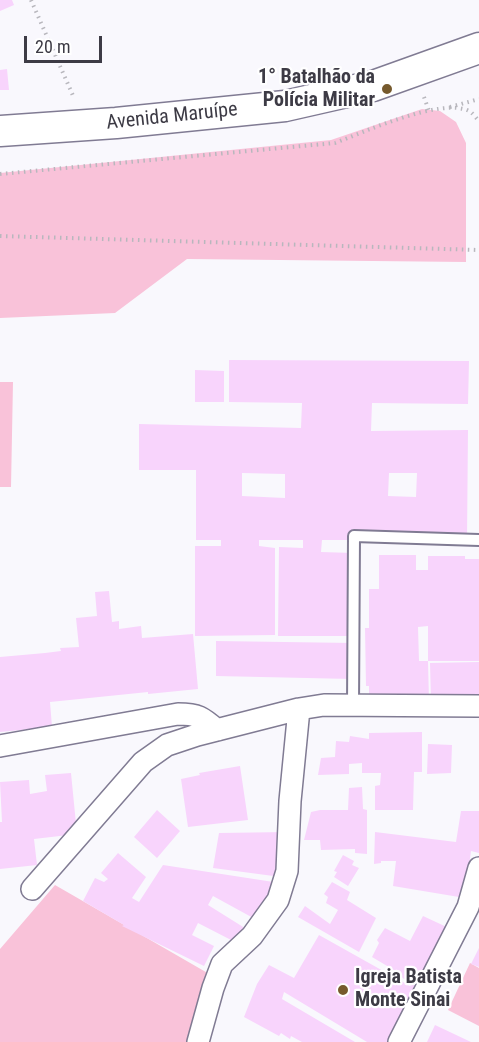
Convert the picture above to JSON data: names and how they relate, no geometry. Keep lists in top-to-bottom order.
{
  "streets": {
    "main road": ["Avenida Maruípe"]
  },
  "places": ["1° Batalhão da Polícia Militar", "Igreja Batista Monte Sinai"],
  "scale_bar": "20 m"
}
